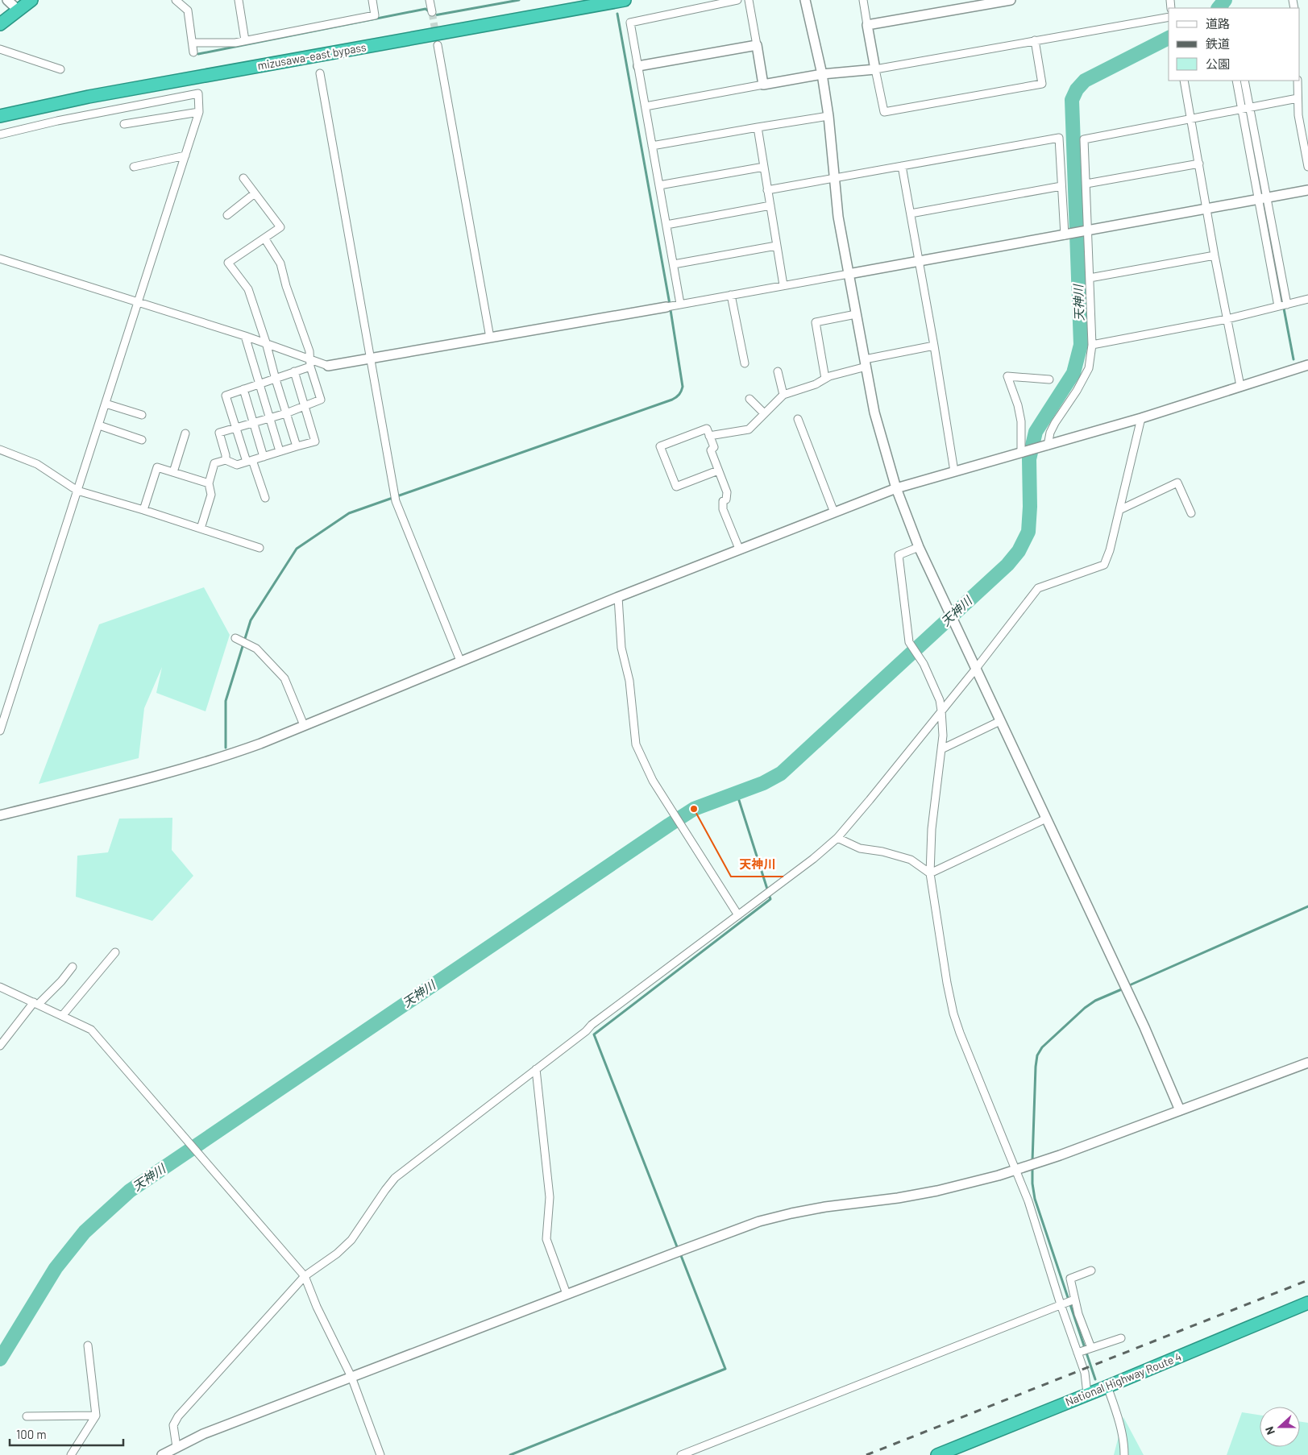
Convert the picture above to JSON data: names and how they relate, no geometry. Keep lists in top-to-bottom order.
{
  "streets": {
    "highway": ["mizusawa-east bypass", "National Highway Route 4"]
  },
  "water": ["天神川"],
  "places": ["天神川"],
  "legend": ["道路", "鉄道", "公園"],
  "scale_bar": "100 m",
  "north": "left"
}
